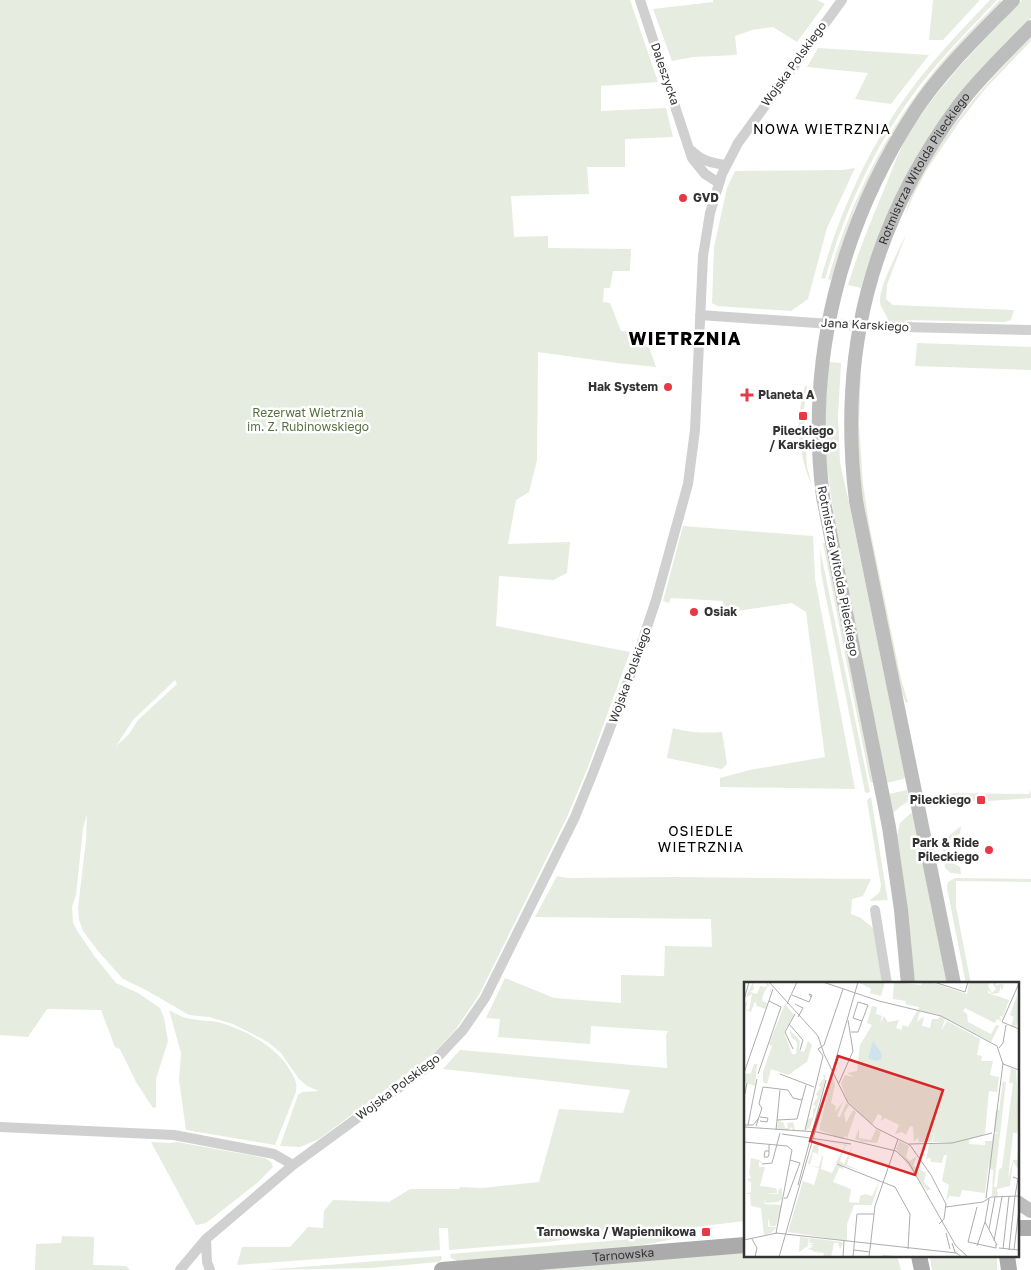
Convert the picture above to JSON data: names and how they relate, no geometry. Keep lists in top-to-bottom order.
{
  "streets": {
    "main road": ["Rotmistrza Witolda Pileckiego", "Tarnowska"],
    "street": ["Wojska Polskiego", "Daleszycka", "Jana Karskiego"]
  },
  "crossings": [
    ["Wojska Polskiego", "Daleszycka"],
    ["Wojska Polskiego", "Jana Karskiego"],
    ["Rotmistrza Witolda Pileckiego", "Jana Karskiego"]
  ],
  "districts": ["NOWA WIETRZNIA", "WIETRZNIA", "OSIEDLE WIETRZNIA"],
  "parks": ["Rezerwat Wietrznia im. Z. Rubinowskiego"],
  "places": {
    "other": [
      "GVD",
      "Hak System",
      "Osiak",
      "Park & Ride Pileckiego"
    ],
    "health": ["Planeta A"],
    "transit": ["Pileckiego / Karskiego", "Pileckiego", "Tarnowska / Wapiennikowa"]
  }
}
